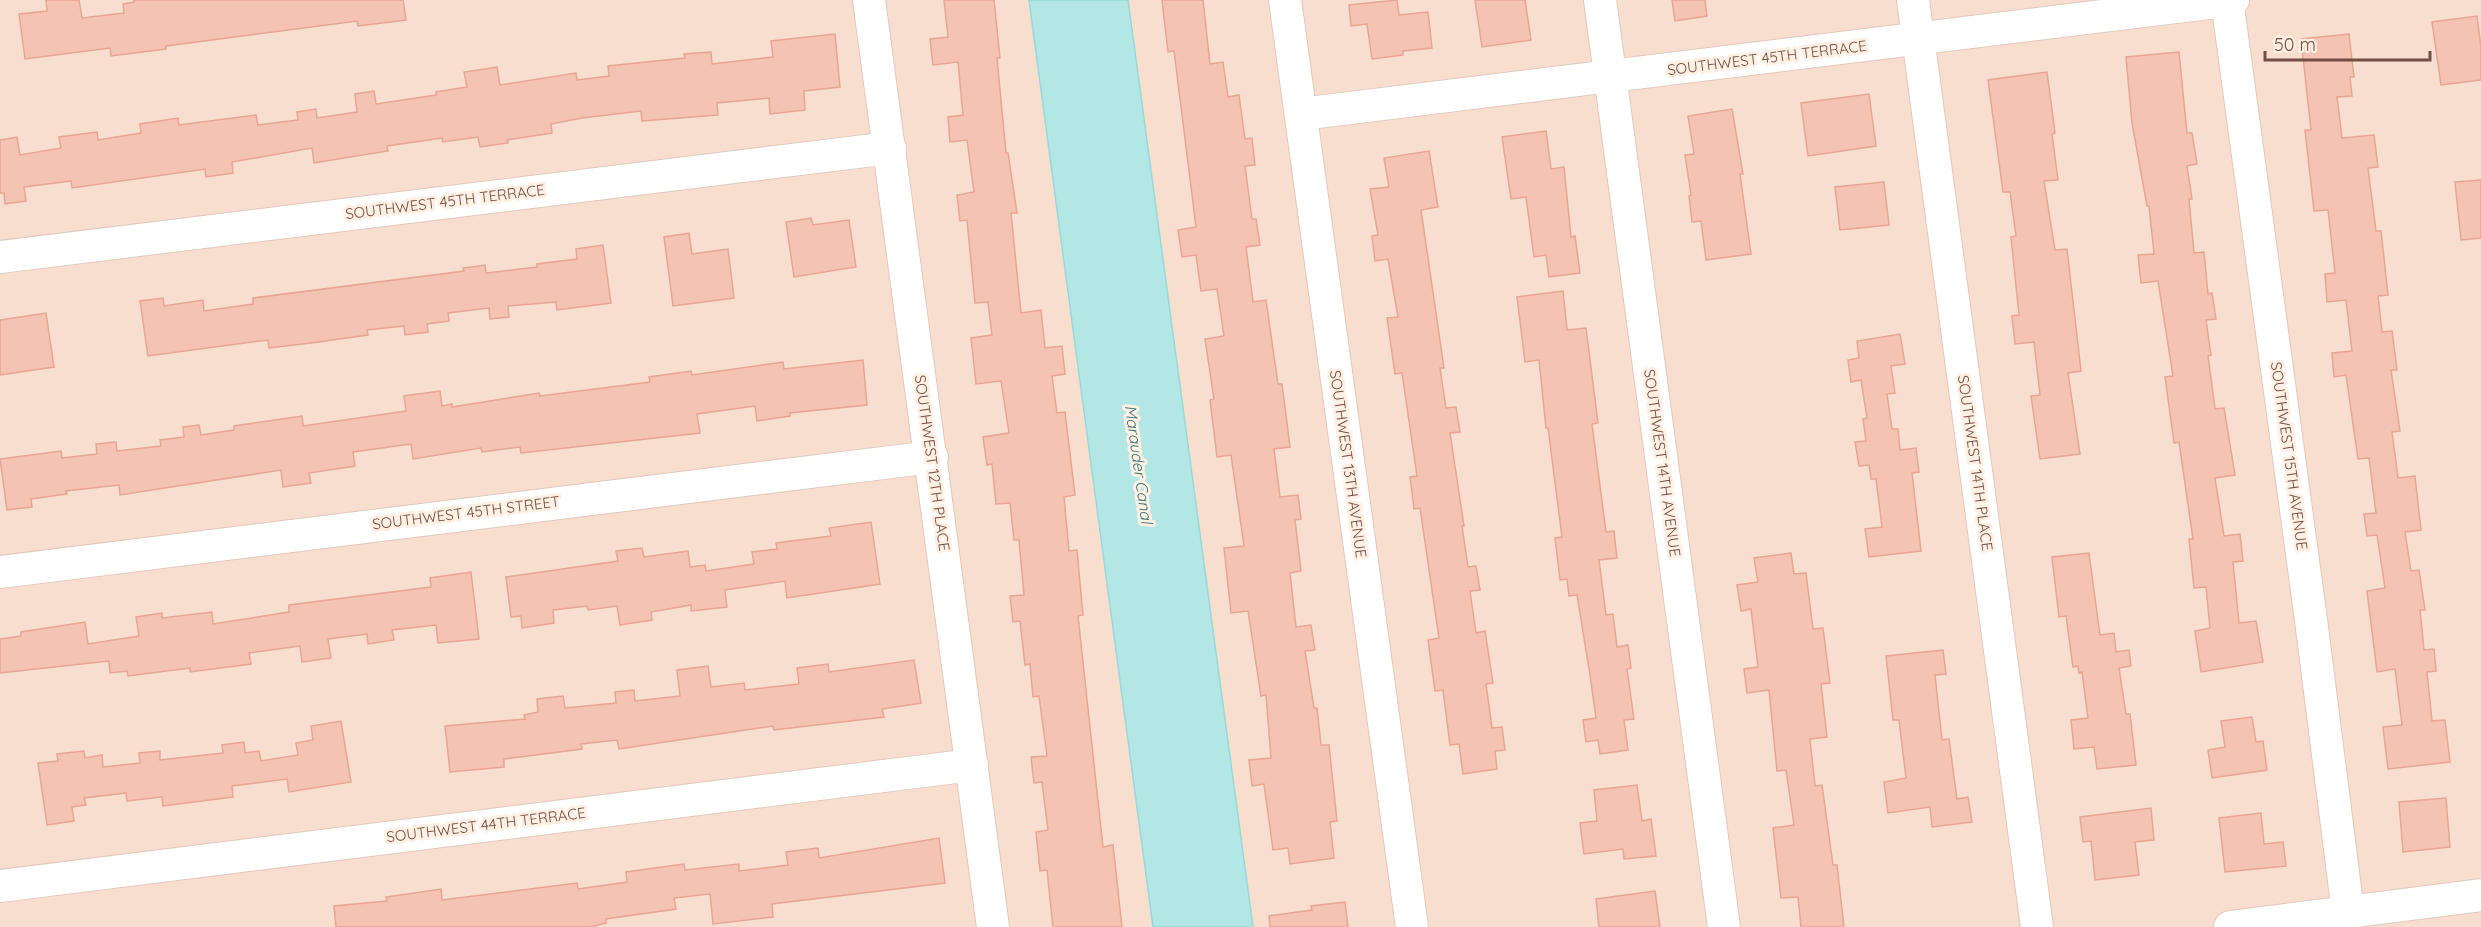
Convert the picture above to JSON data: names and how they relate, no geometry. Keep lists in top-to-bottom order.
{
  "streets": {
    "street": [
      "SOUTHWEST 45TH TERRACE",
      "SOUTHWEST 15TH AVENUE",
      "SOUTHWEST 12TH PLACE",
      "SOUTHWEST 14TH AVENUE",
      "SOUTHWEST 14TH PLACE",
      "SOUTHWEST 13TH AVENUE",
      "SOUTHWEST 45TH STREET",
      "SOUTHWEST 44TH TERRACE"
    ]
  },
  "crossings": [
    ["SOUTHWEST 45TH TERRACE", "SOUTHWEST 15TH AVENUE"],
    ["SOUTHWEST 45TH TERRACE", "SOUTHWEST 12TH PLACE"],
    ["SOUTHWEST 45TH TERRACE", "SOUTHWEST 14TH AVENUE"],
    ["SOUTHWEST 45TH TERRACE", "SOUTHWEST 14TH PLACE"],
    ["SOUTHWEST 45TH TERRACE", "SOUTHWEST 13TH AVENUE"],
    ["SOUTHWEST 12TH PLACE", "SOUTHWEST 45TH STREET"],
    ["SOUTHWEST 12TH PLACE", "SOUTHWEST 44TH TERRACE"]
  ],
  "water": ["Marauder Canal"],
  "scale_bar": "50 m"
}
